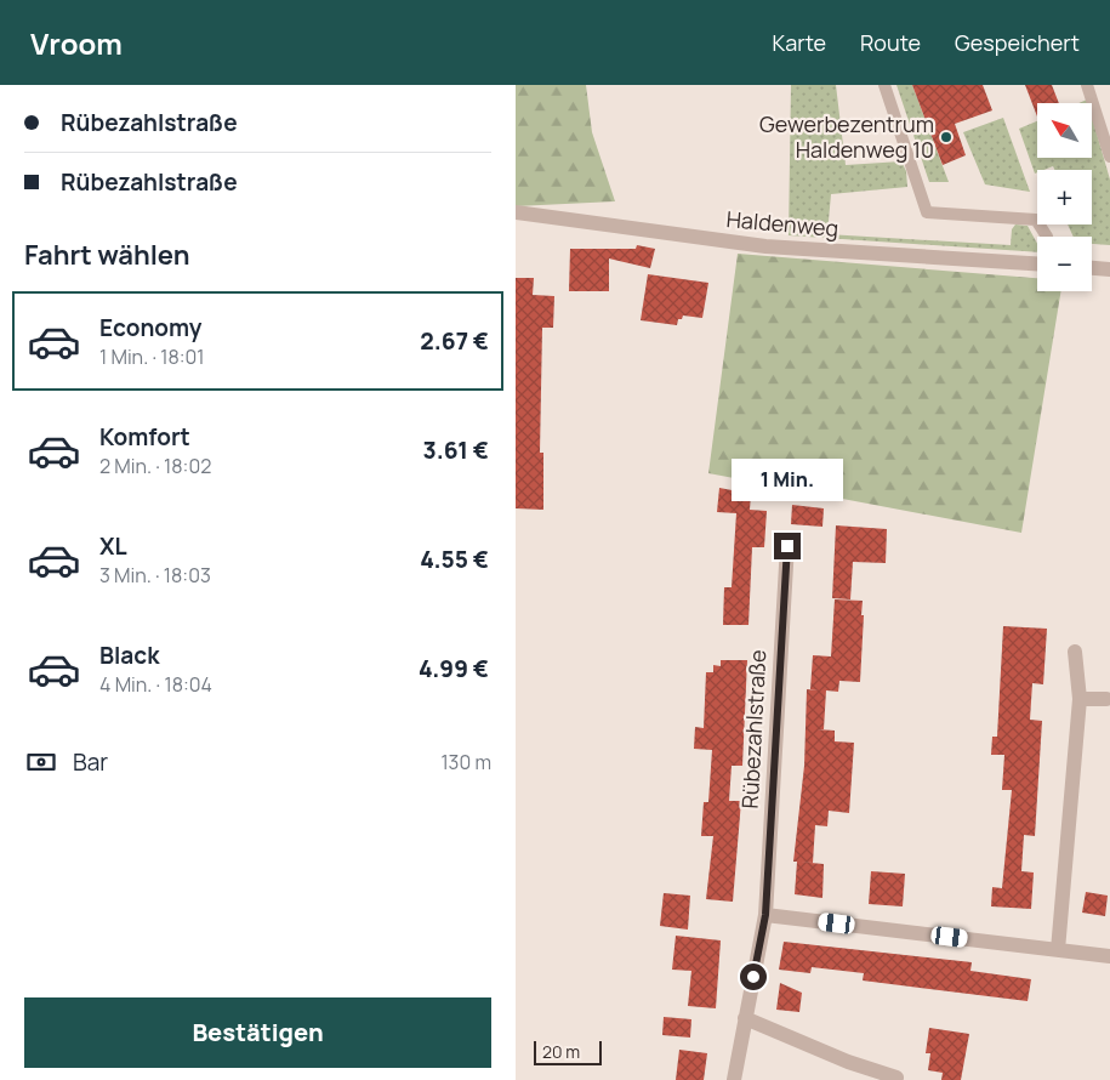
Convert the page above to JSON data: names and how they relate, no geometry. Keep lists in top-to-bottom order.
{
  "streets": {
    "street": ["Haldenweg", "Rübezahlstraße"]
  },
  "places": ["Gewerbezentrum Haldenweg 10"],
  "scale_bar": "20 m",
  "north": "top left",
  "page": {
    "header": "Vroom",
    "nav": ["Karte", "Route", "Gespeichert"],
    "banner": ["Rübezahlstraße", "Rübezahlstraße"],
    "map_buttons": ["+", "−"],
    "heading": "Fahrt wählen",
    "list": [
      {
        "name": "Economy",
        "note": "1 Min. · 18:01",
        "value": "2.67 €"
      },
      {
        "name": "Komfort",
        "note": "2 Min. · 18:02",
        "value": "3.61 €"
      },
      {
        "name": "XL",
        "note": "3 Min. · 18:03",
        "value": "4.55 €"
      },
      {
        "name": "Black",
        "note": "4 Min. · 18:04",
        "value": "4.99 €"
      }
    ],
    "bubble": "1 Min.",
    "pay": ["Bar", "130 m"],
    "buttons": "Bestätigen",
    "scale": "20 m"
  }
}
